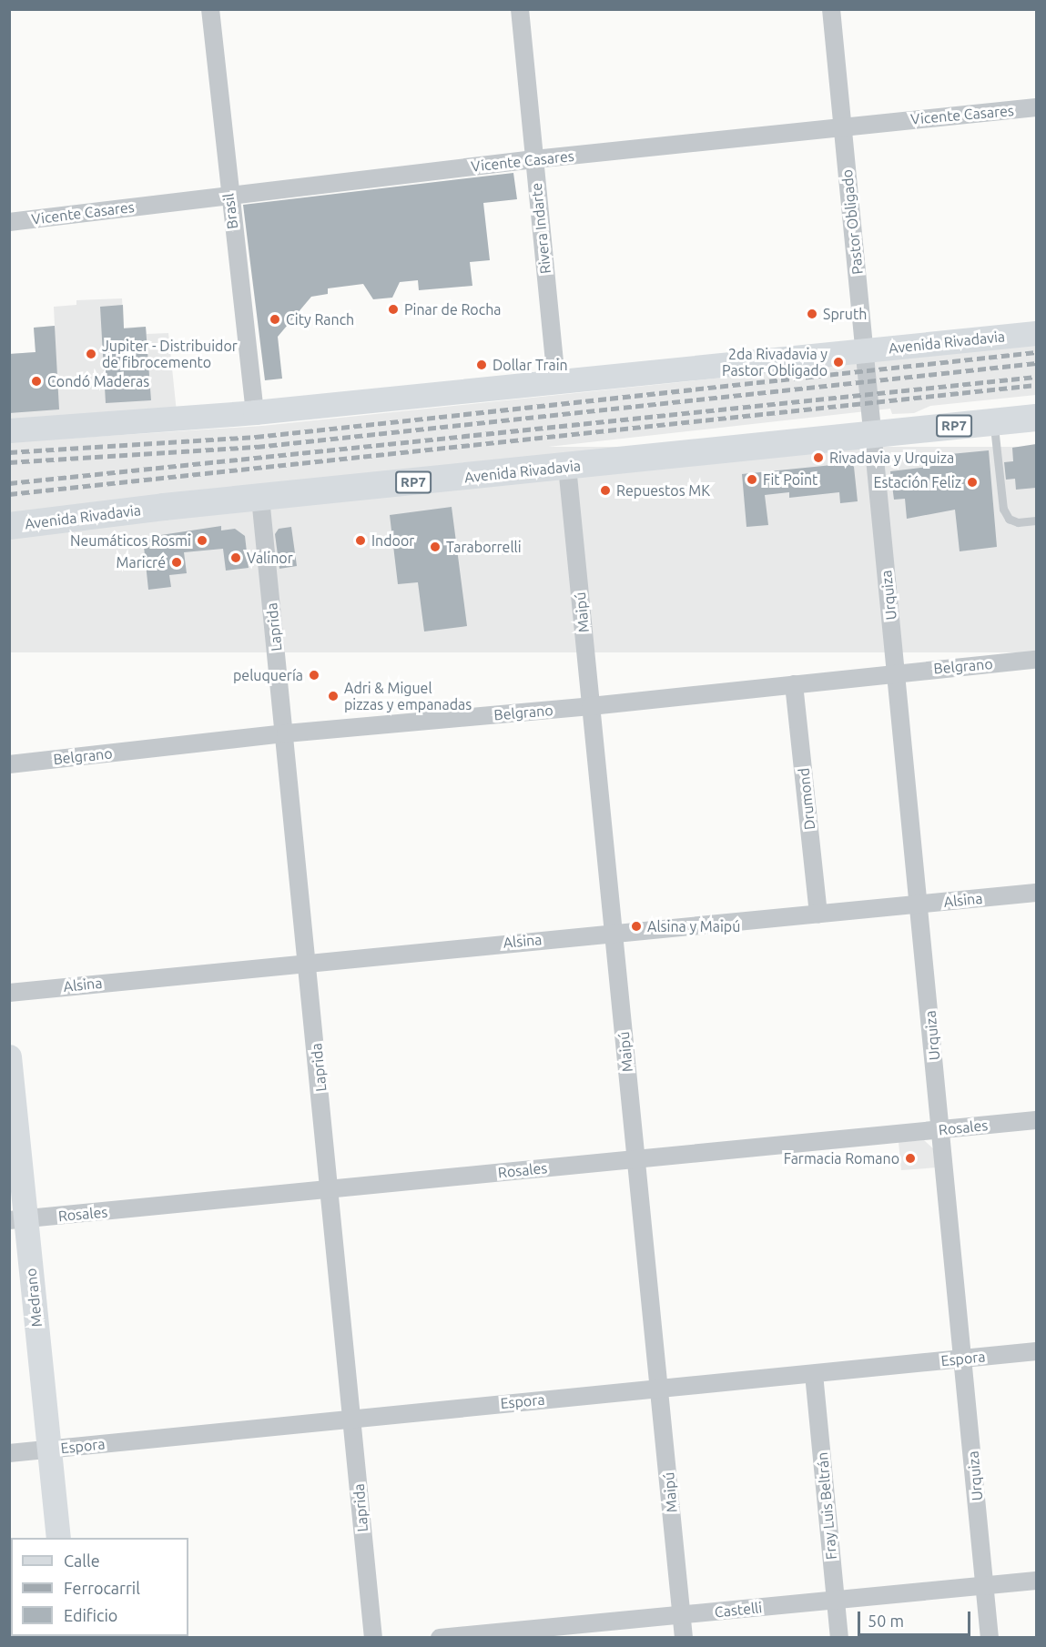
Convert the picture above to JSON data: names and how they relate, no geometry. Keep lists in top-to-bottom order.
{
  "streets": {
    "main road": ["Avenida Rivadavia", "RP7", "Medrano"],
    "street": [
      "Vicente Casares",
      "Brasil",
      "Pastor Obligado",
      "Rivera Indarte",
      "Urquiza",
      "Maipú",
      "Laprida",
      "Belgrano",
      "Drumond",
      "Alsina",
      "Rosales",
      "Espora",
      "Fray Luis Beltrán",
      "Castelli"
    ]
  },
  "crossings": [
    ["Vicente Casares", "Brasil"],
    ["Vicente Casares", "Pastor Obligado"],
    ["Vicente Casares", "Rivera Indarte"],
    ["Brasil", "Avenida Rivadavia"],
    ["Pastor Obligado", "Avenida Rivadavia"],
    ["Pastor Obligado", "Urquiza"],
    ["Rivera Indarte", "Avenida Rivadavia"],
    ["Avenida Rivadavia", "Urquiza"],
    ["Avenida Rivadavia", "Maipú"],
    ["Avenida Rivadavia", "Laprida"],
    ["Urquiza", "Belgrano"],
    ["Urquiza", "Alsina"],
    ["Urquiza", "Rosales"],
    ["Urquiza", "Espora"],
    ["Urquiza", "Castelli"],
    ["Maipú", "Belgrano"],
    ["Maipú", "Alsina"],
    ["Maipú", "Rosales"],
    ["Maipú", "Espora"],
    ["Maipú", "Castelli"],
    ["Laprida", "Belgrano"],
    ["Laprida", "Alsina"],
    ["Laprida", "Rosales"],
    ["Laprida", "Espora"],
    ["Belgrano", "Drumond"],
    ["Drumond", "Alsina"],
    ["Rosales", "Medrano"],
    ["Medrano", "Espora"],
    ["Espora", "Fray Luis Beltrán"],
    ["Fray Luis Beltrán", "Castelli"]
  ],
  "places": [
    "Pinar de Rocha",
    "Spruth",
    "City Ranch",
    "Jupiter - Distribuidor de fibrocemento",
    "2da Rivadavia y Pastor Obligado",
    "Dollar Train",
    "Condó Maderas",
    "Rivadavia y Urquiza",
    "Fit Point",
    "Estación Feliz",
    "Repuestos MK",
    "Neumáticos Rosmi",
    "Indoor",
    "Taraborrelli",
    "Valinor",
    "Maricré",
    "peluquería",
    "Adri & Miguel pizzas y empanadas",
    "Alsina y Maipú",
    "Farmacia Romano"
  ],
  "legend": ["Calle", "Ferrocarril", "Edificio"],
  "scale_bar": "50 m"
}
